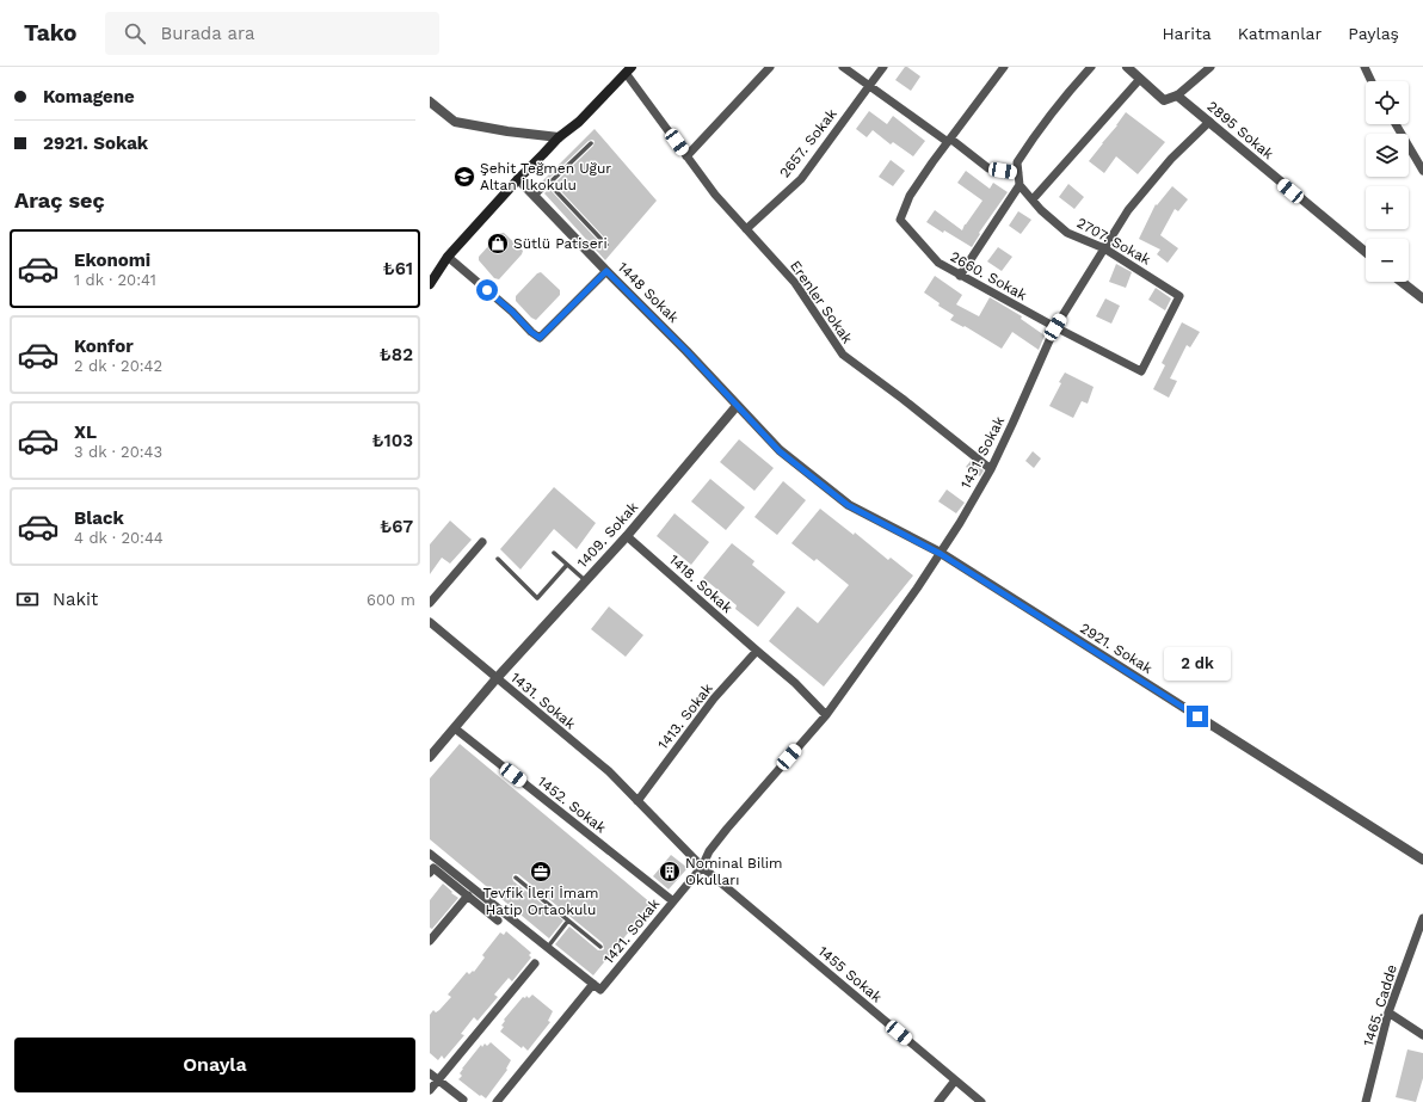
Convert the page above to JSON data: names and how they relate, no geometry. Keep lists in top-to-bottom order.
{
  "streets": {
    "street": [
      "2895 Sokak",
      "2657. Sokak",
      "2707. Sokak",
      "2660. Sokak",
      "1448 Sokak",
      "Erenler Sokak",
      "1431. Sokak",
      "1409. Sokak",
      "1418. Sokak",
      "2921. Sokak",
      "1413. Sokak",
      "1452. Sokak",
      "1421. Sokak",
      "1455 Sokak",
      "1465. Cadde"
    ]
  },
  "crossings": [
    ["2895 Sokak", "1431. Sokak"],
    ["2657. Sokak", "Erenler Sokak"],
    ["2707. Sokak", "2660. Sokak"],
    ["2707. Sokak", "1431. Sokak"],
    ["2660. Sokak", "1431. Sokak"],
    ["1448 Sokak", "1431. Sokak"],
    ["1448 Sokak", "1409. Sokak"],
    ["1448 Sokak", "2921. Sokak"],
    ["Erenler Sokak", "1431. Sokak"],
    ["1431. Sokak", "1409. Sokak"],
    ["1431. Sokak", "2921. Sokak"],
    ["1431. Sokak", "1413. Sokak"],
    ["1431. Sokak", "1421. Sokak"],
    ["1431. Sokak", "1455 Sokak"],
    ["1409. Sokak", "1418. Sokak"],
    ["1418. Sokak", "1413. Sokak"],
    ["1452. Sokak", "1421. Sokak"],
    ["1421. Sokak", "1455 Sokak"]
  ],
  "places": {
    "school or university": ["Şehit Teğmen Uğur Altan İlkokulu"],
    "shop": ["Sütlü Patiseri"],
    "office": ["Tevfik İleri İmam Hatip Ortaokulu"],
    "building": ["Nominal Bilim Okulları"]
  },
  "page": {
    "header": "Tako",
    "search": "Burada ara",
    "nav": ["Harita", "Katmanlar", "Paylaş"],
    "banner": ["Komagene", "2921. Sokak"],
    "map_buttons": ["+", "−"],
    "heading": "Araç seç",
    "list": [
      {
        "name": "Ekonomi",
        "note": "1 dk · 20:41",
        "value": "₺61"
      },
      {
        "name": "Konfor",
        "note": "2 dk · 20:42",
        "value": "₺82"
      },
      {
        "name": "XL",
        "note": "3 dk · 20:43",
        "value": "₺103"
      },
      {
        "name": "Black",
        "note": "4 dk · 20:44",
        "value": "₺67"
      }
    ],
    "pay": ["Nakit", "600 m"],
    "bubble": "2 dk",
    "buttons": "Onayla"
  }
}
